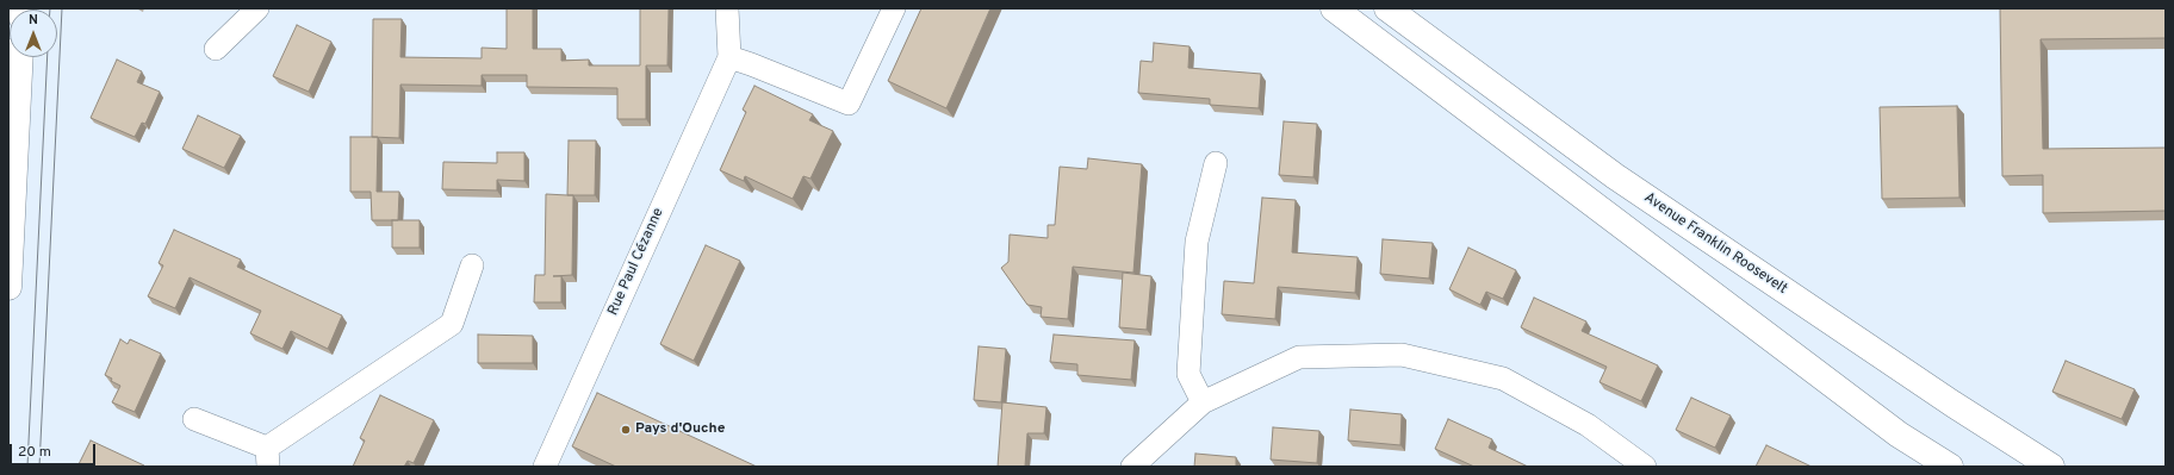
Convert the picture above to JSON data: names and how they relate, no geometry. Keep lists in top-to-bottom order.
{
  "streets": {
    "street": ["Avenue Franklin Roosevelt", "Rue Paul Cézanne"]
  },
  "places": ["Pays d'Ouche"],
  "scale_bar": "20 m",
  "north": "top"
}
